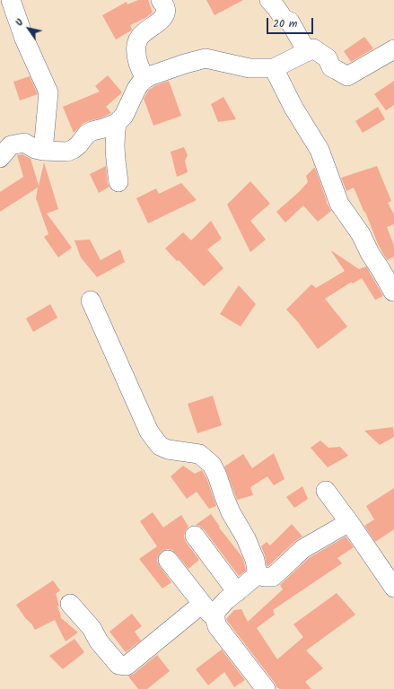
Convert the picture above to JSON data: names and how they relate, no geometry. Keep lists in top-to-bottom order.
{
  "scale_bar": "20 m",
  "north": "top left"
}
